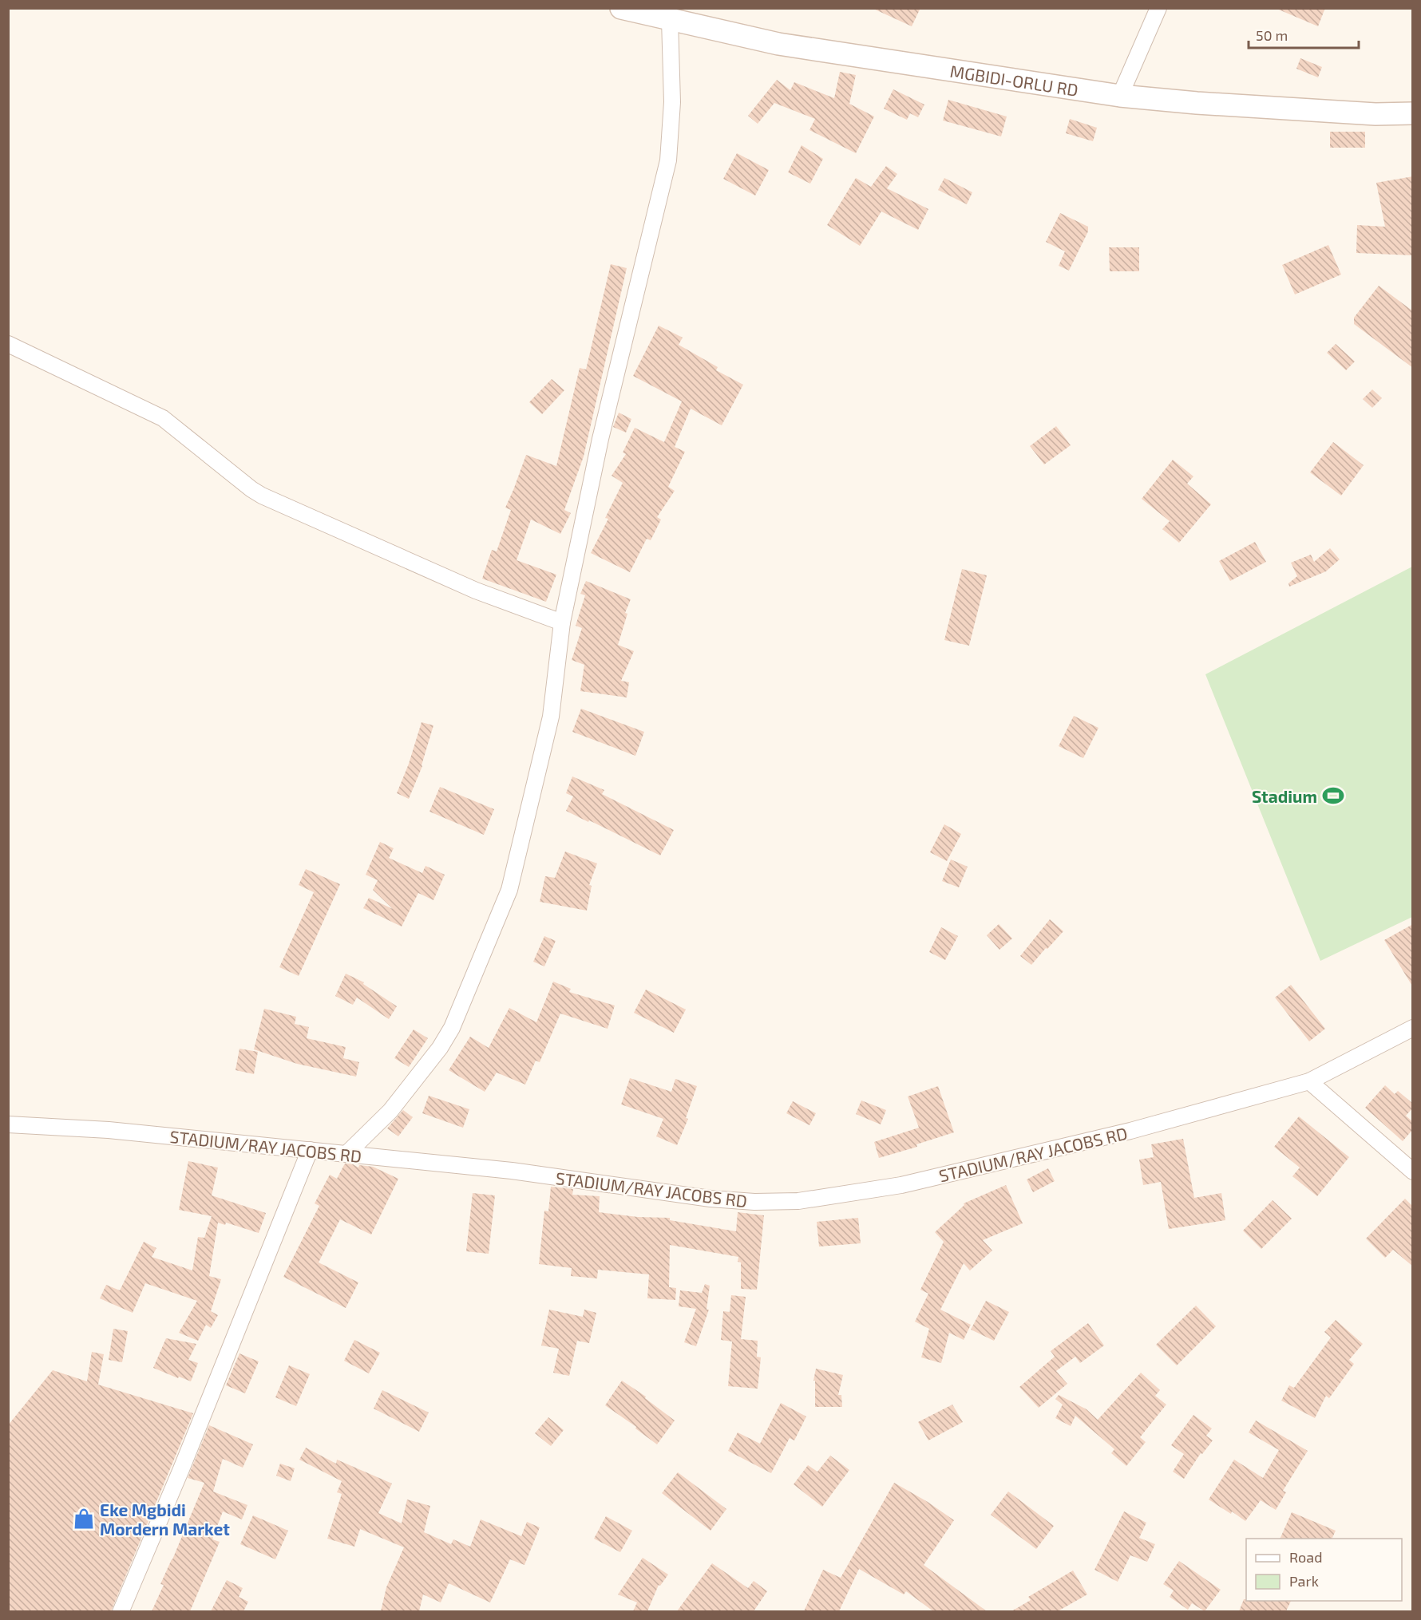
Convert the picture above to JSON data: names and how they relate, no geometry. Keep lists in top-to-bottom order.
{
  "streets": {
    "main road": ["MGBIDI-ORLU RD"],
    "street": ["STADIUM/RAY JACOBS RD"]
  },
  "places": {
    "sports": ["Stadium"],
    "shop": ["Eke Mgbidi Mordern Market"]
  },
  "legend": ["Road", "Park"],
  "scale_bar": "50 m"
}
